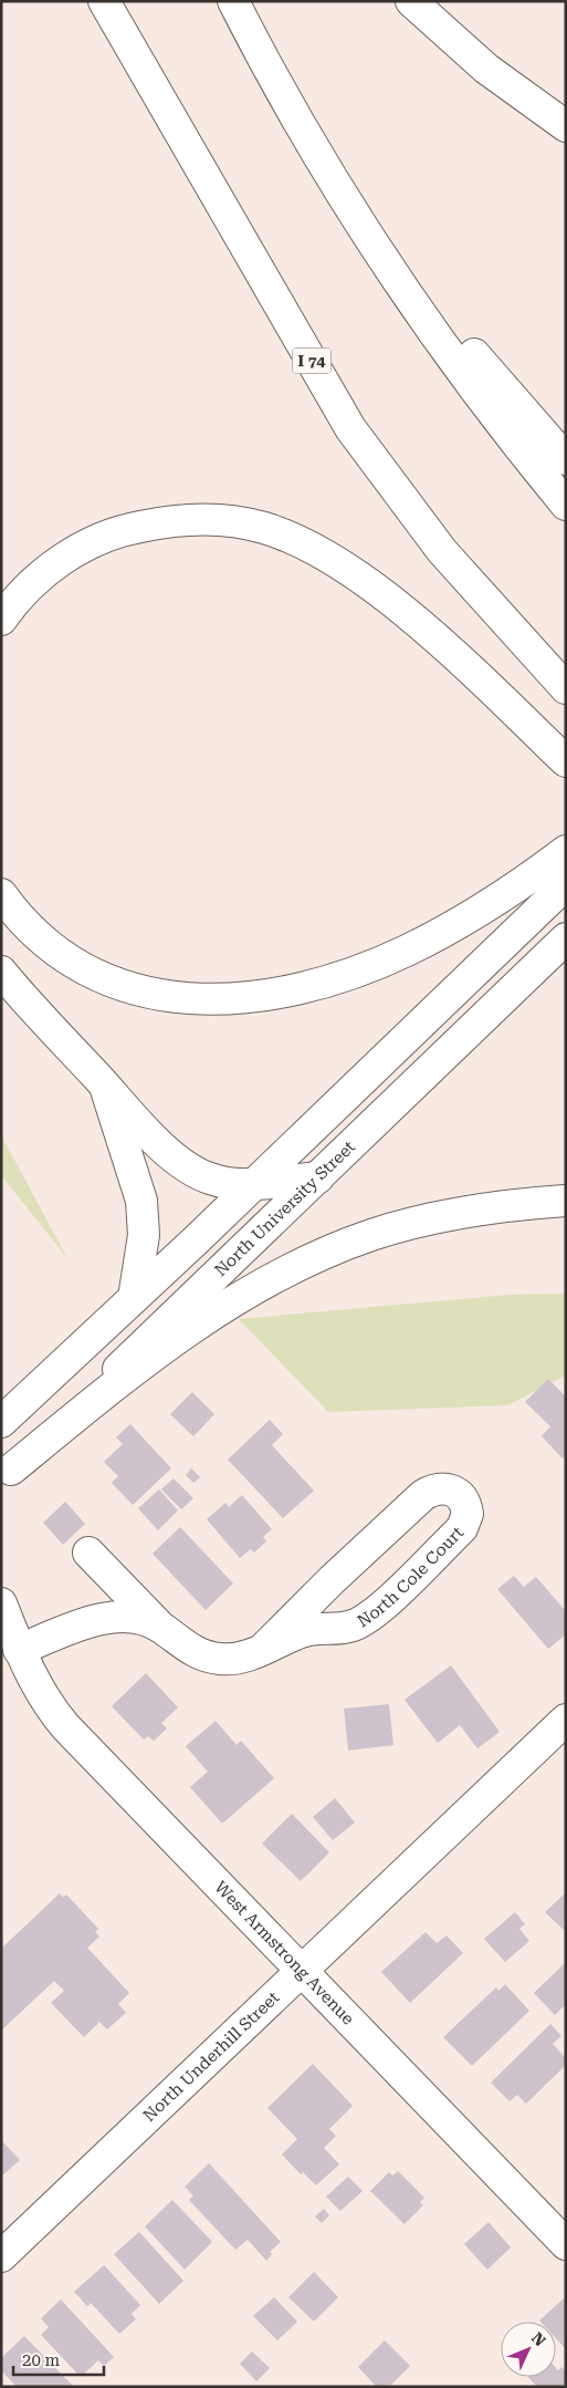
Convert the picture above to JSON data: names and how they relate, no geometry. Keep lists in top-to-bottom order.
{
  "streets": {
    "main road": [
      "I 74",
      "North University Street",
      "North Cole Court",
      "West Armstrong Avenue",
      "North Underhill Street"
    ]
  },
  "crossings": [
    ["North Cole Court", "West Armstrong Avenue"],
    ["West Armstrong Avenue", "North Underhill Street"]
  ],
  "scale_bar": "20 m",
  "north": "top right"
}
